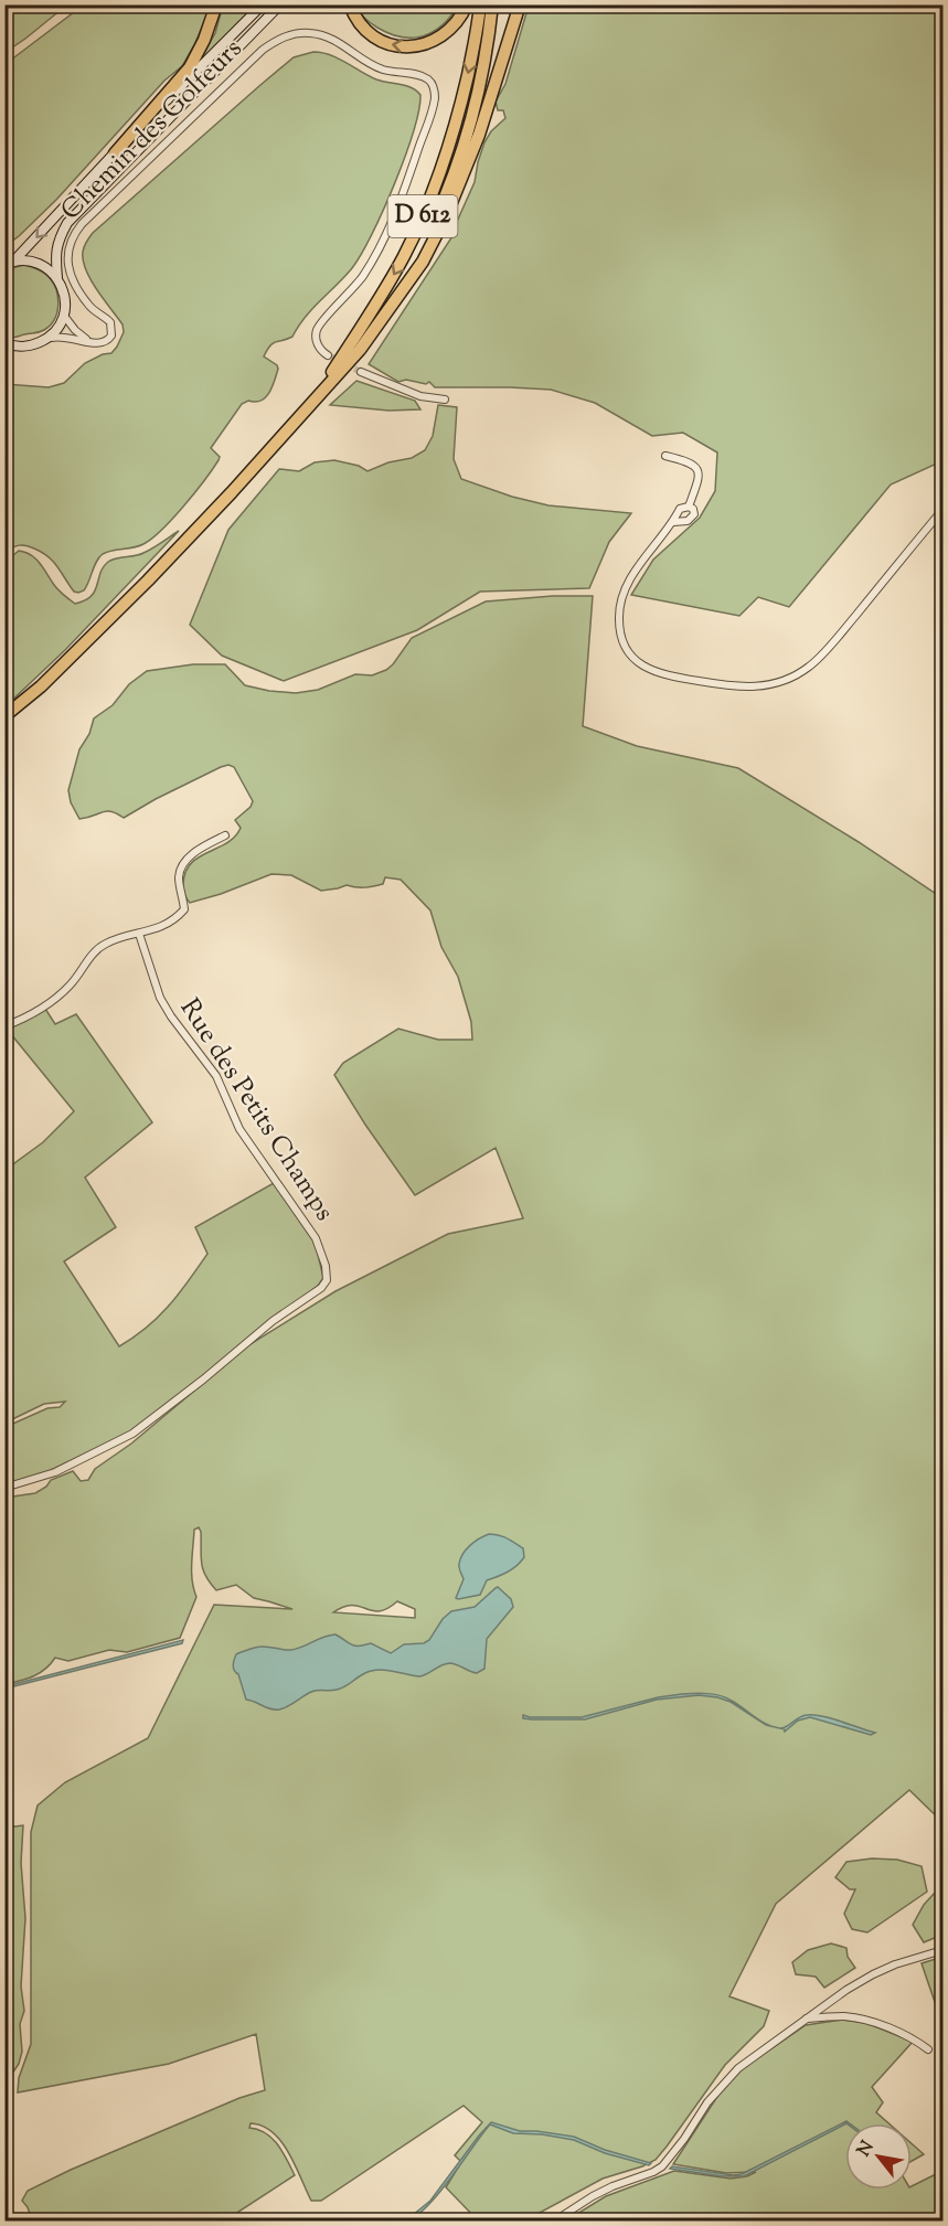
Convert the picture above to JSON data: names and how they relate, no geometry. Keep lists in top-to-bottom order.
{
  "streets": {
    "highway": ["D 612"],
    "street": ["Chemin des Golfeurs", "Rue des Petits Champs"]
  },
  "north": "top left"
}
